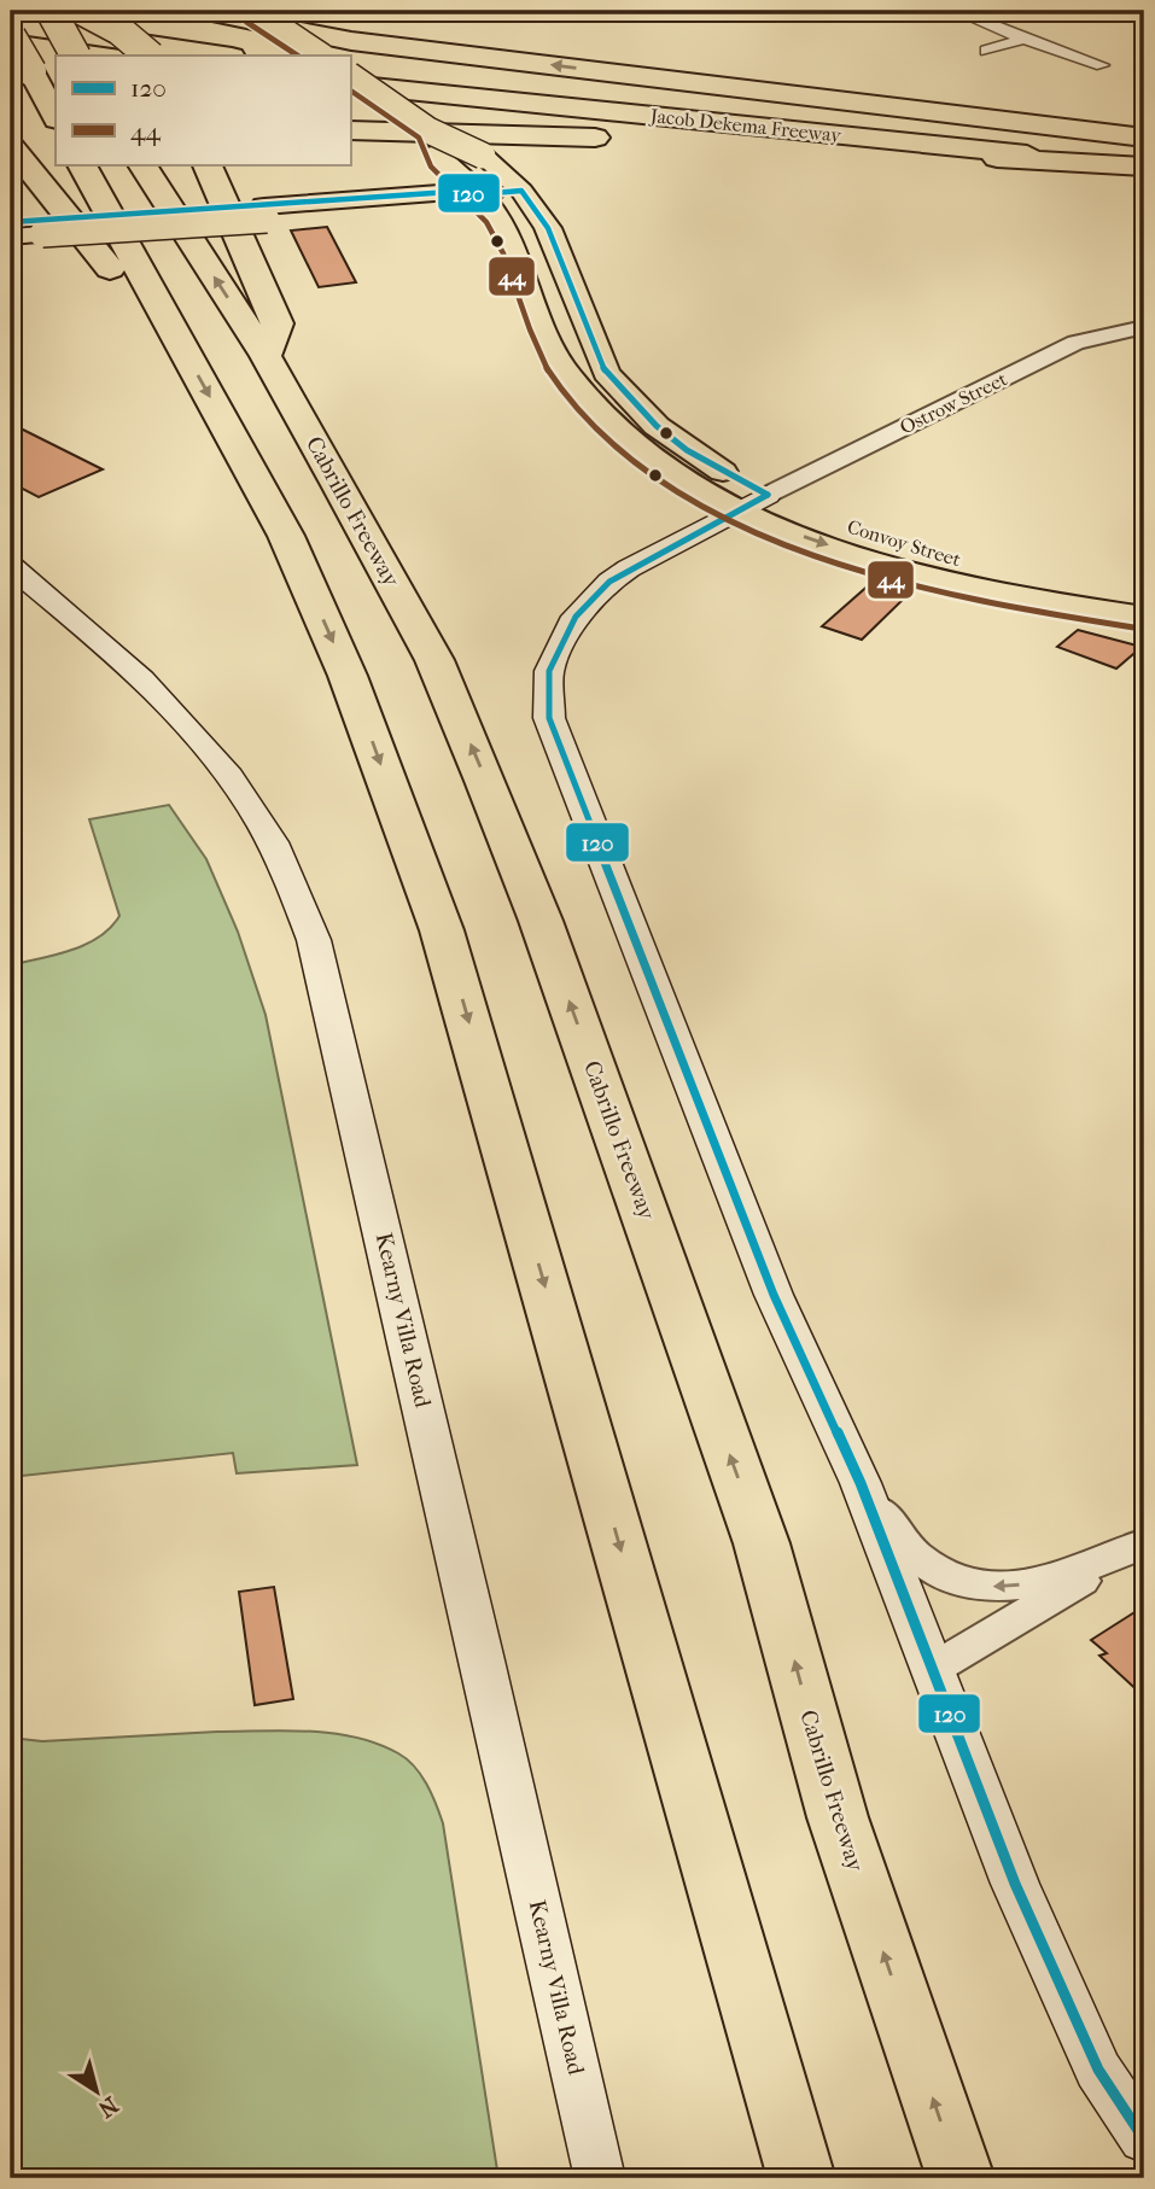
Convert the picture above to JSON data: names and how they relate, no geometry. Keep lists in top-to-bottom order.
{
  "streets": {
    "highway": ["Jacob Dekema Freeway", "Cabrillo Freeway"],
    "main road": ["Convoy Street", "Kearny Villa Road"],
    "street": ["Ostrow Street"]
  },
  "crossings": [
    ["Ostrow Street", "Convoy Street"]
  ],
  "lines": ["transit line 44", "transit line 120"],
  "legend": ["120", "44"],
  "north": "bottom right"
}
